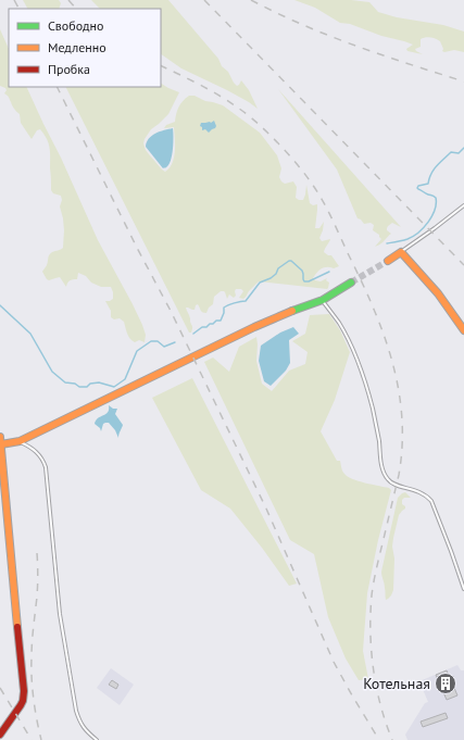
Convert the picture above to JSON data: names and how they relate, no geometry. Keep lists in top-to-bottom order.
{
  "places": {
    "building": ["Котельная"]
  },
  "legend": ["Свободно", "Медленно", "Пробка"]
}
